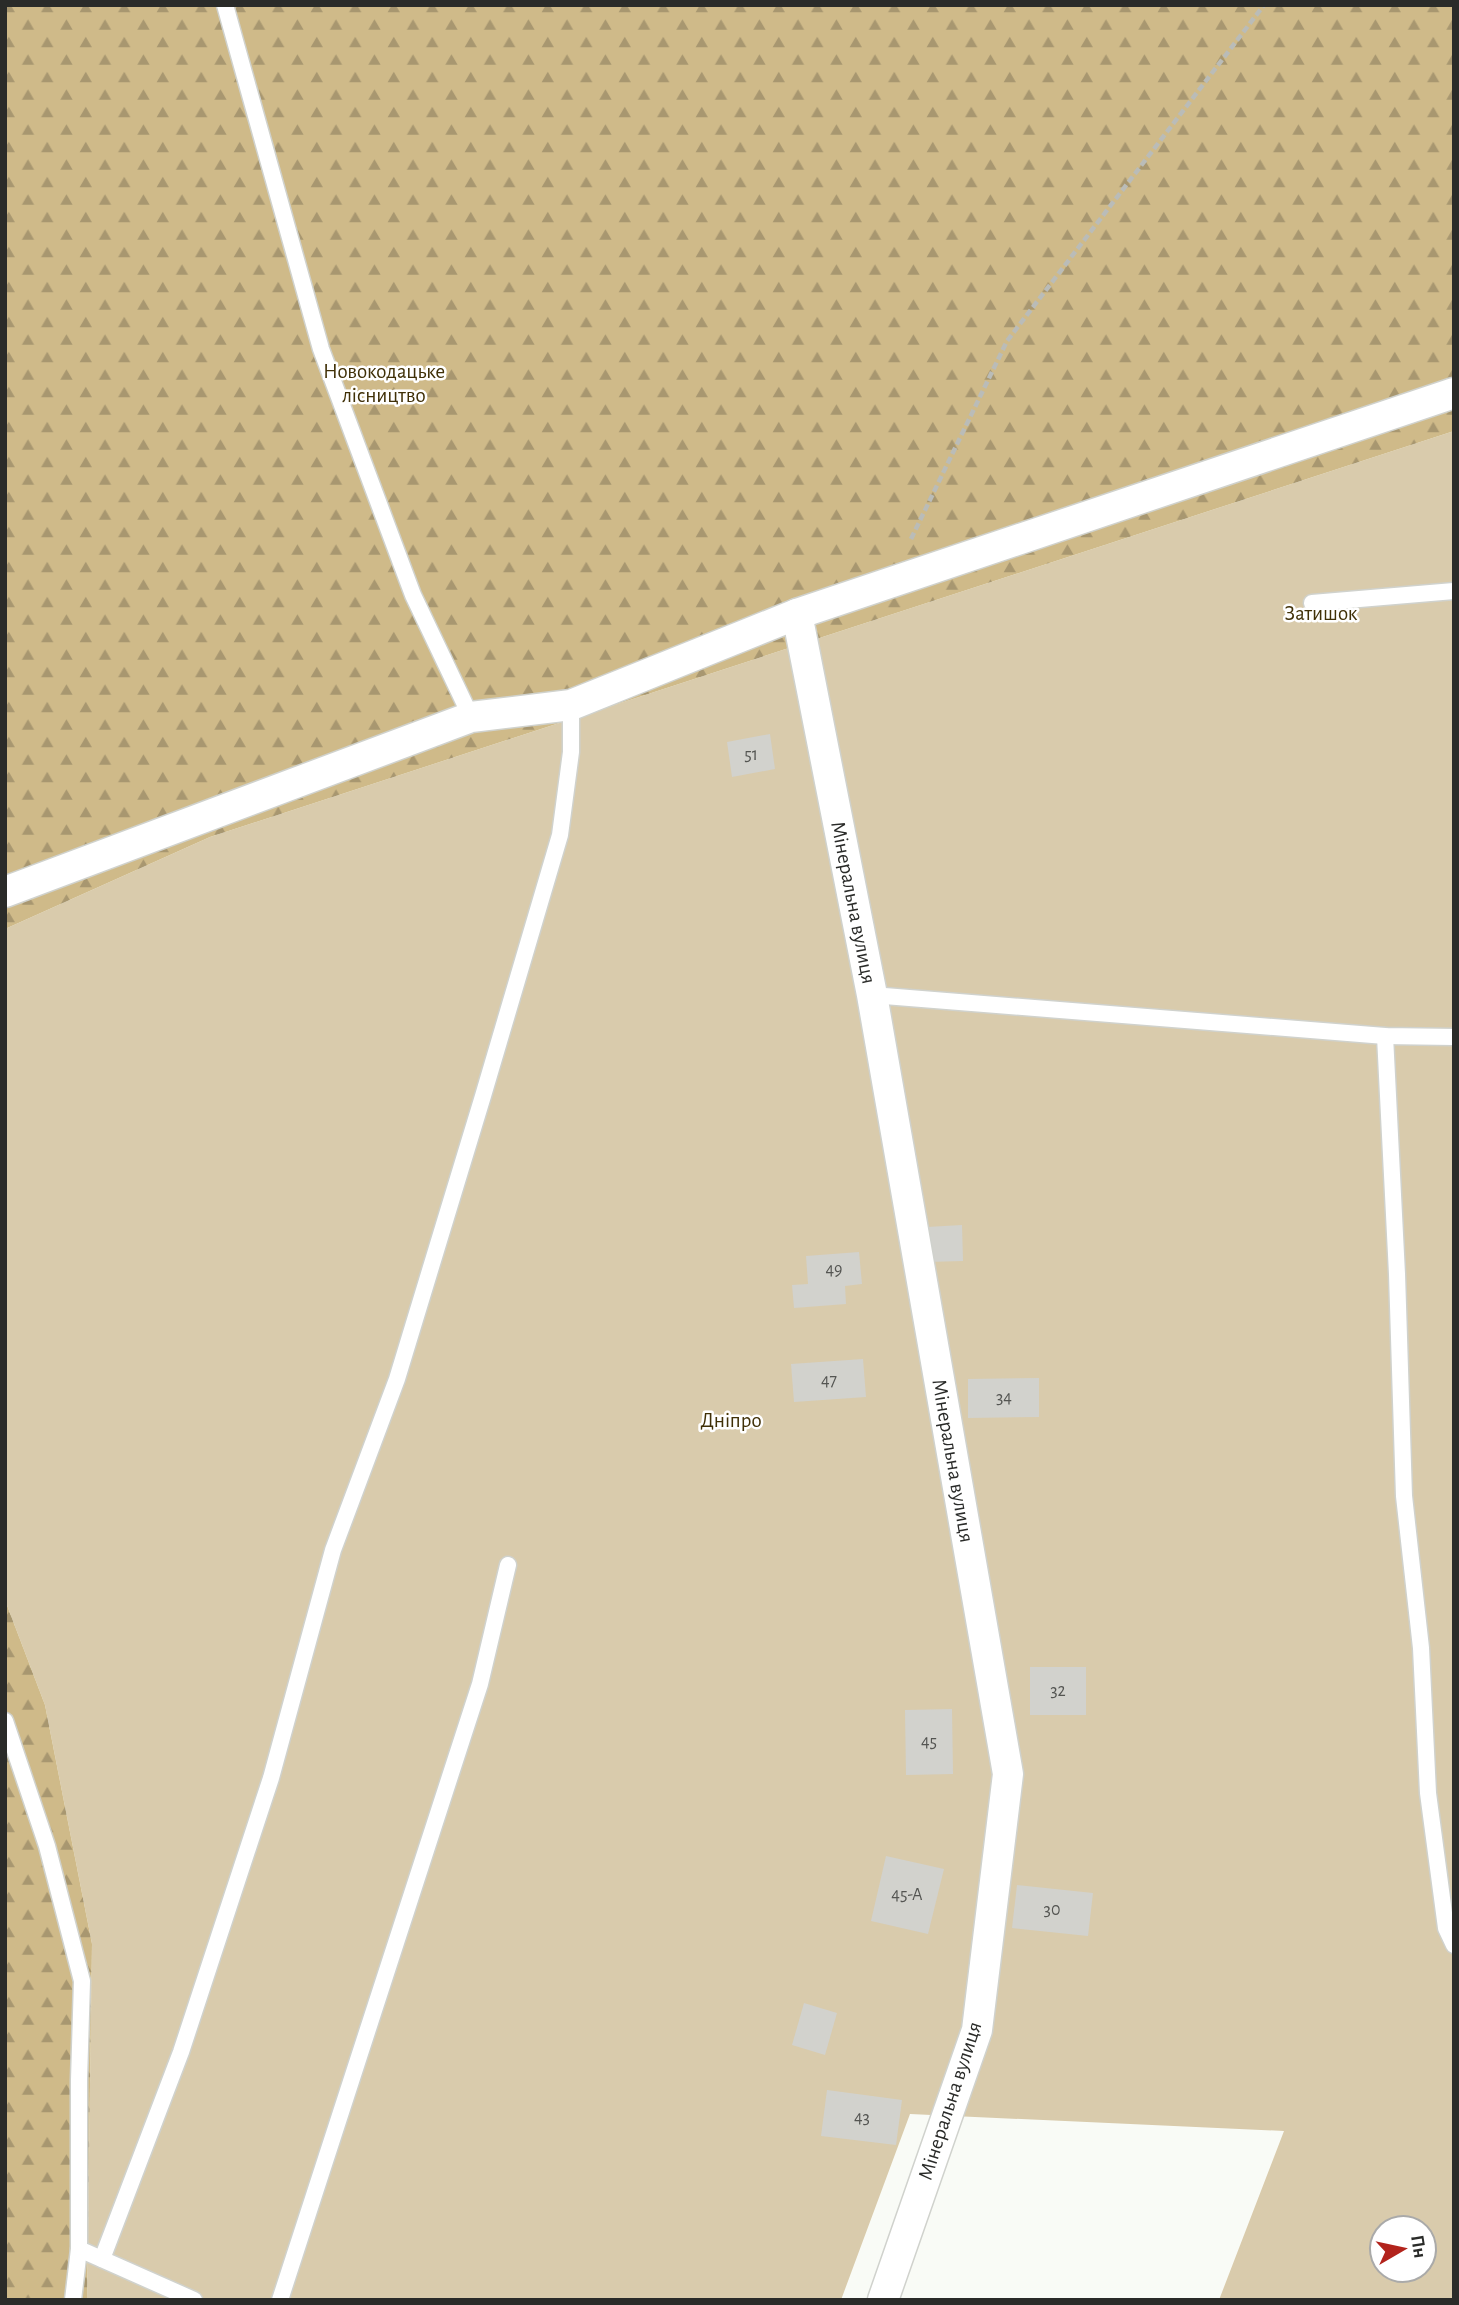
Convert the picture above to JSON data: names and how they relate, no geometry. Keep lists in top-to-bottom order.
{
  "streets": {
    "street": ["Мінеральна вулиця"]
  },
  "parks": ["Новокодацьке лісництво", "Затишок", "Дніпро"],
  "house_numbers": [
    "51",
    "49",
    "47",
    "34",
    "32",
    "45",
    "45-А",
    "30",
    "43"
  ],
  "north": "right"
}
